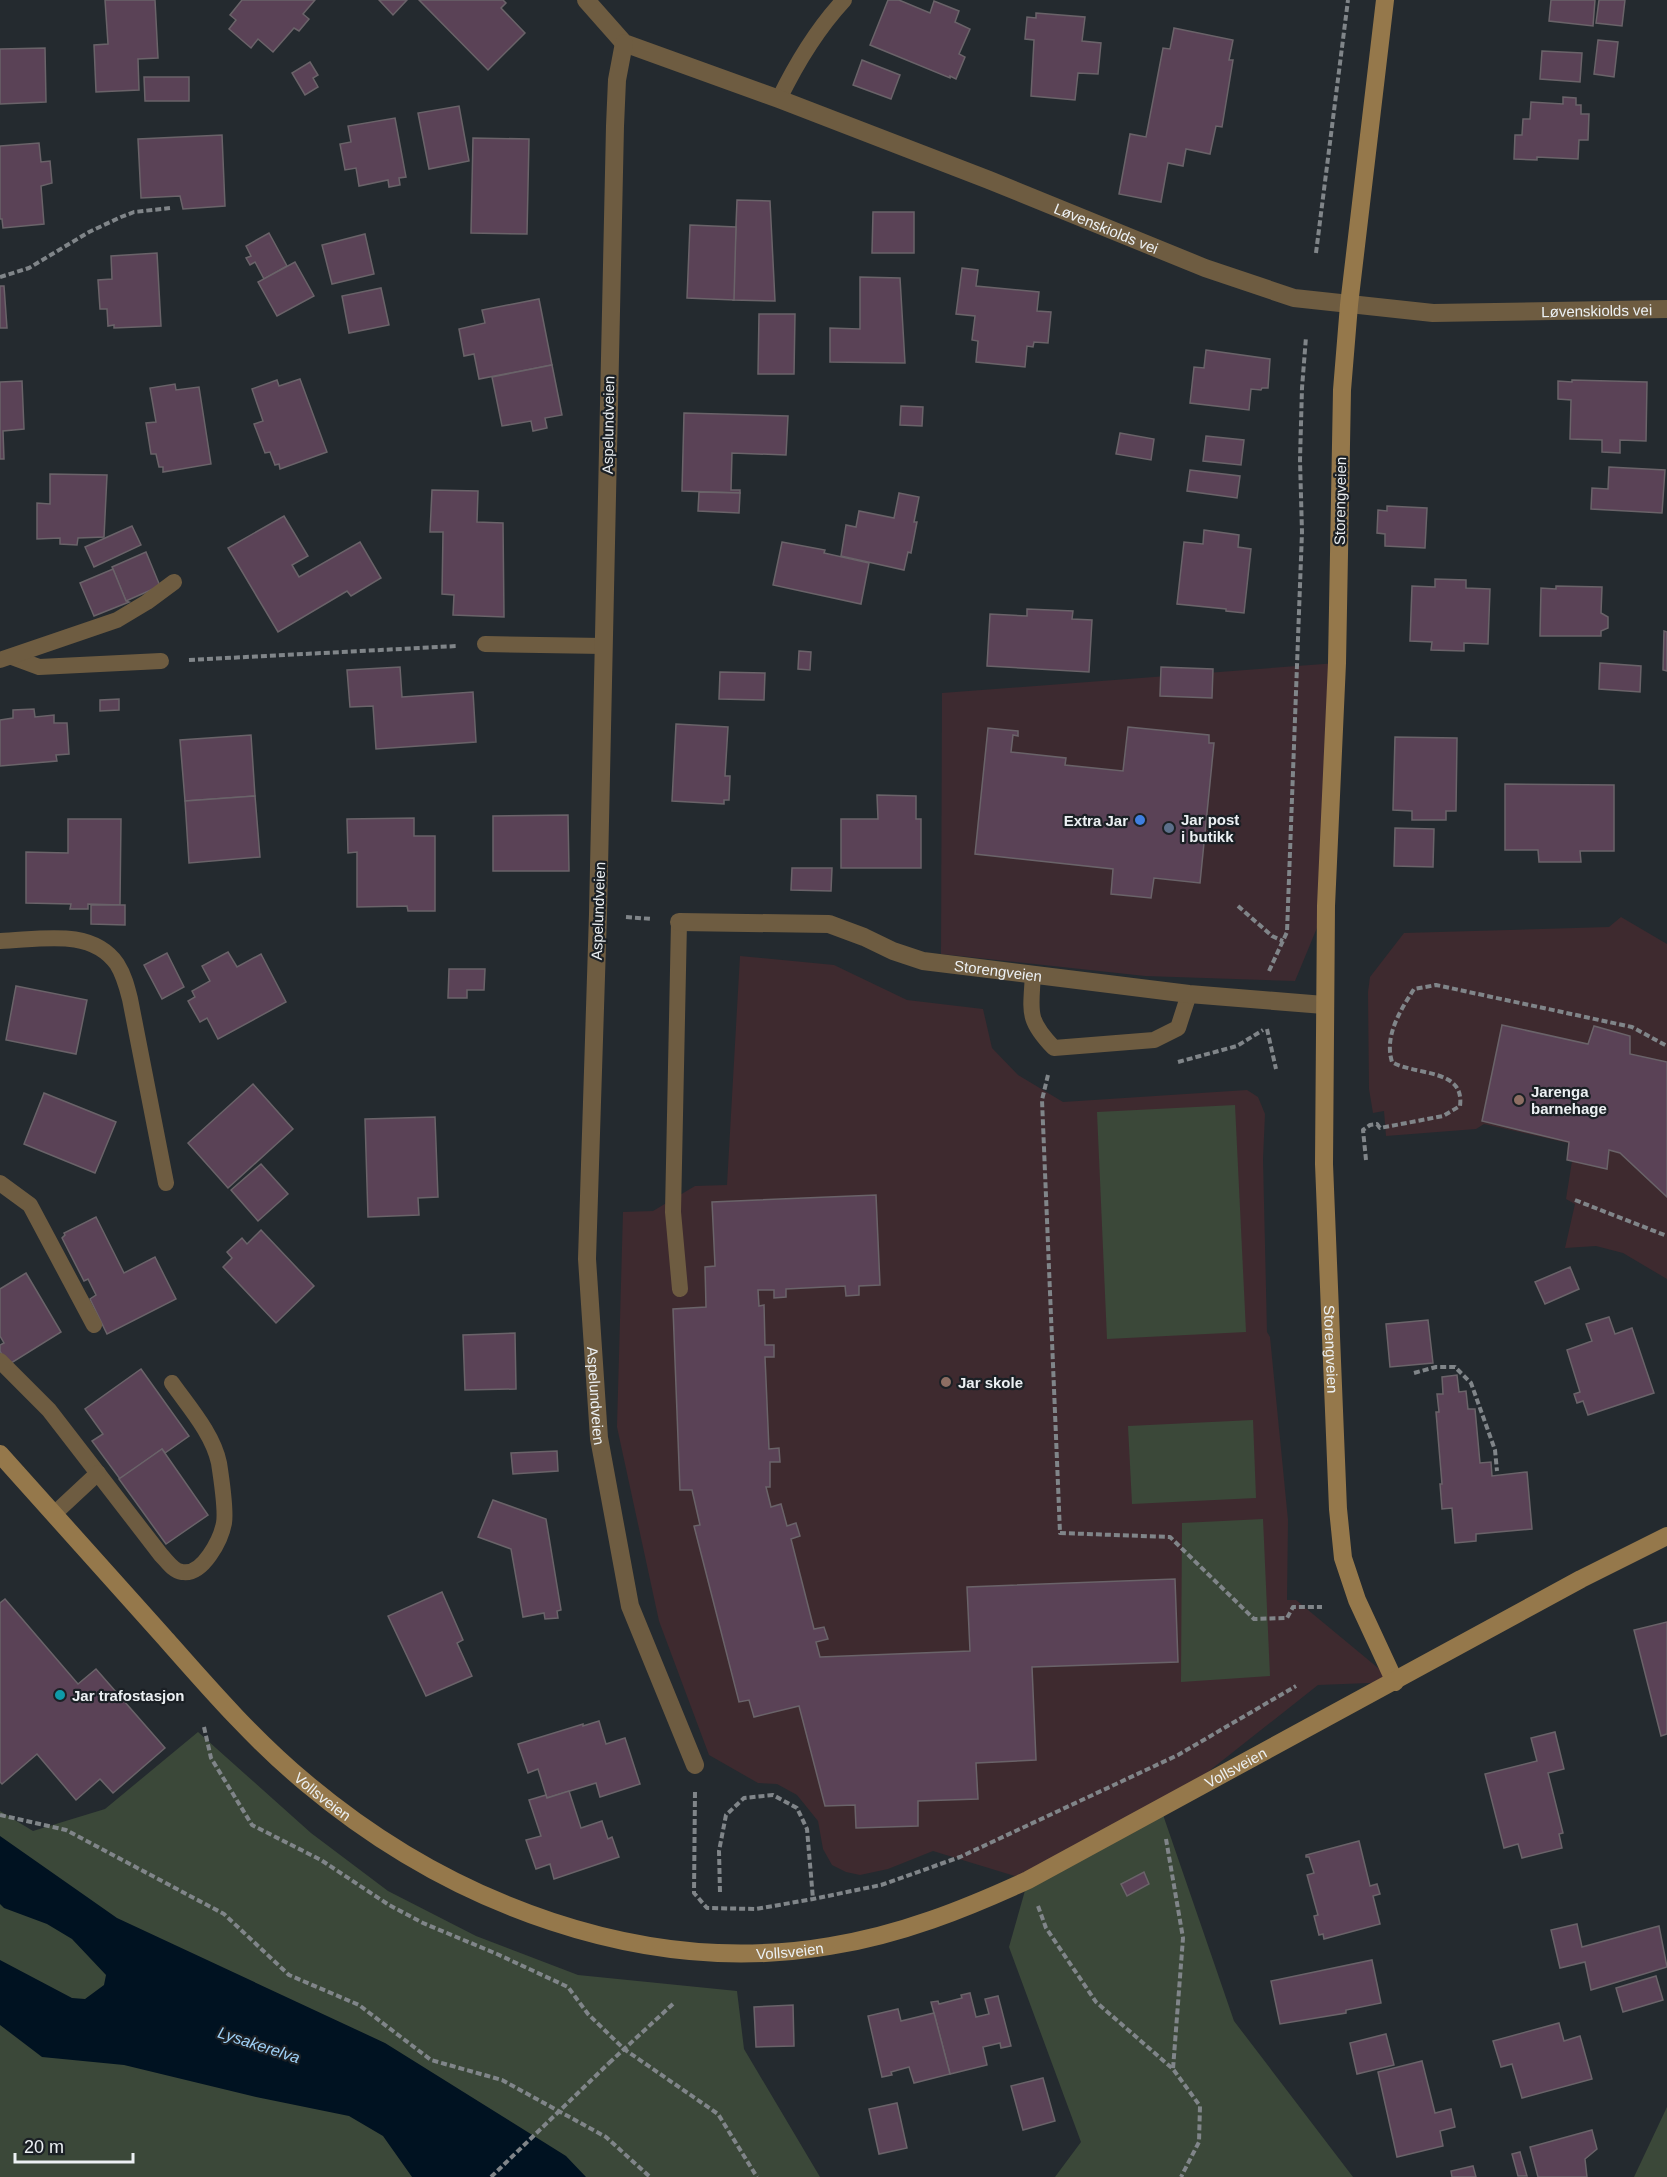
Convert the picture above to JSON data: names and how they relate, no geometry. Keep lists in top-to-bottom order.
{
  "streets": {
    "main road": ["Storengveien", "Vollsveien"],
    "street": ["Løvenskiolds vei", "Aspelundveien"]
  },
  "crossings": [
    ["Løvenskiolds vei", "Aspelundveien"],
    ["Løvenskiolds vei", "Storengveien"],
    ["Storengveien", "Vollsveien"]
  ],
  "water": ["Lysakerelva"],
  "places": [
    "Extra Jar",
    "Jar post i butikk",
    "Jarenga barnehage",
    "Jar skole",
    "Jar trafostasjon"
  ],
  "scale_bar": "20 m"
}
